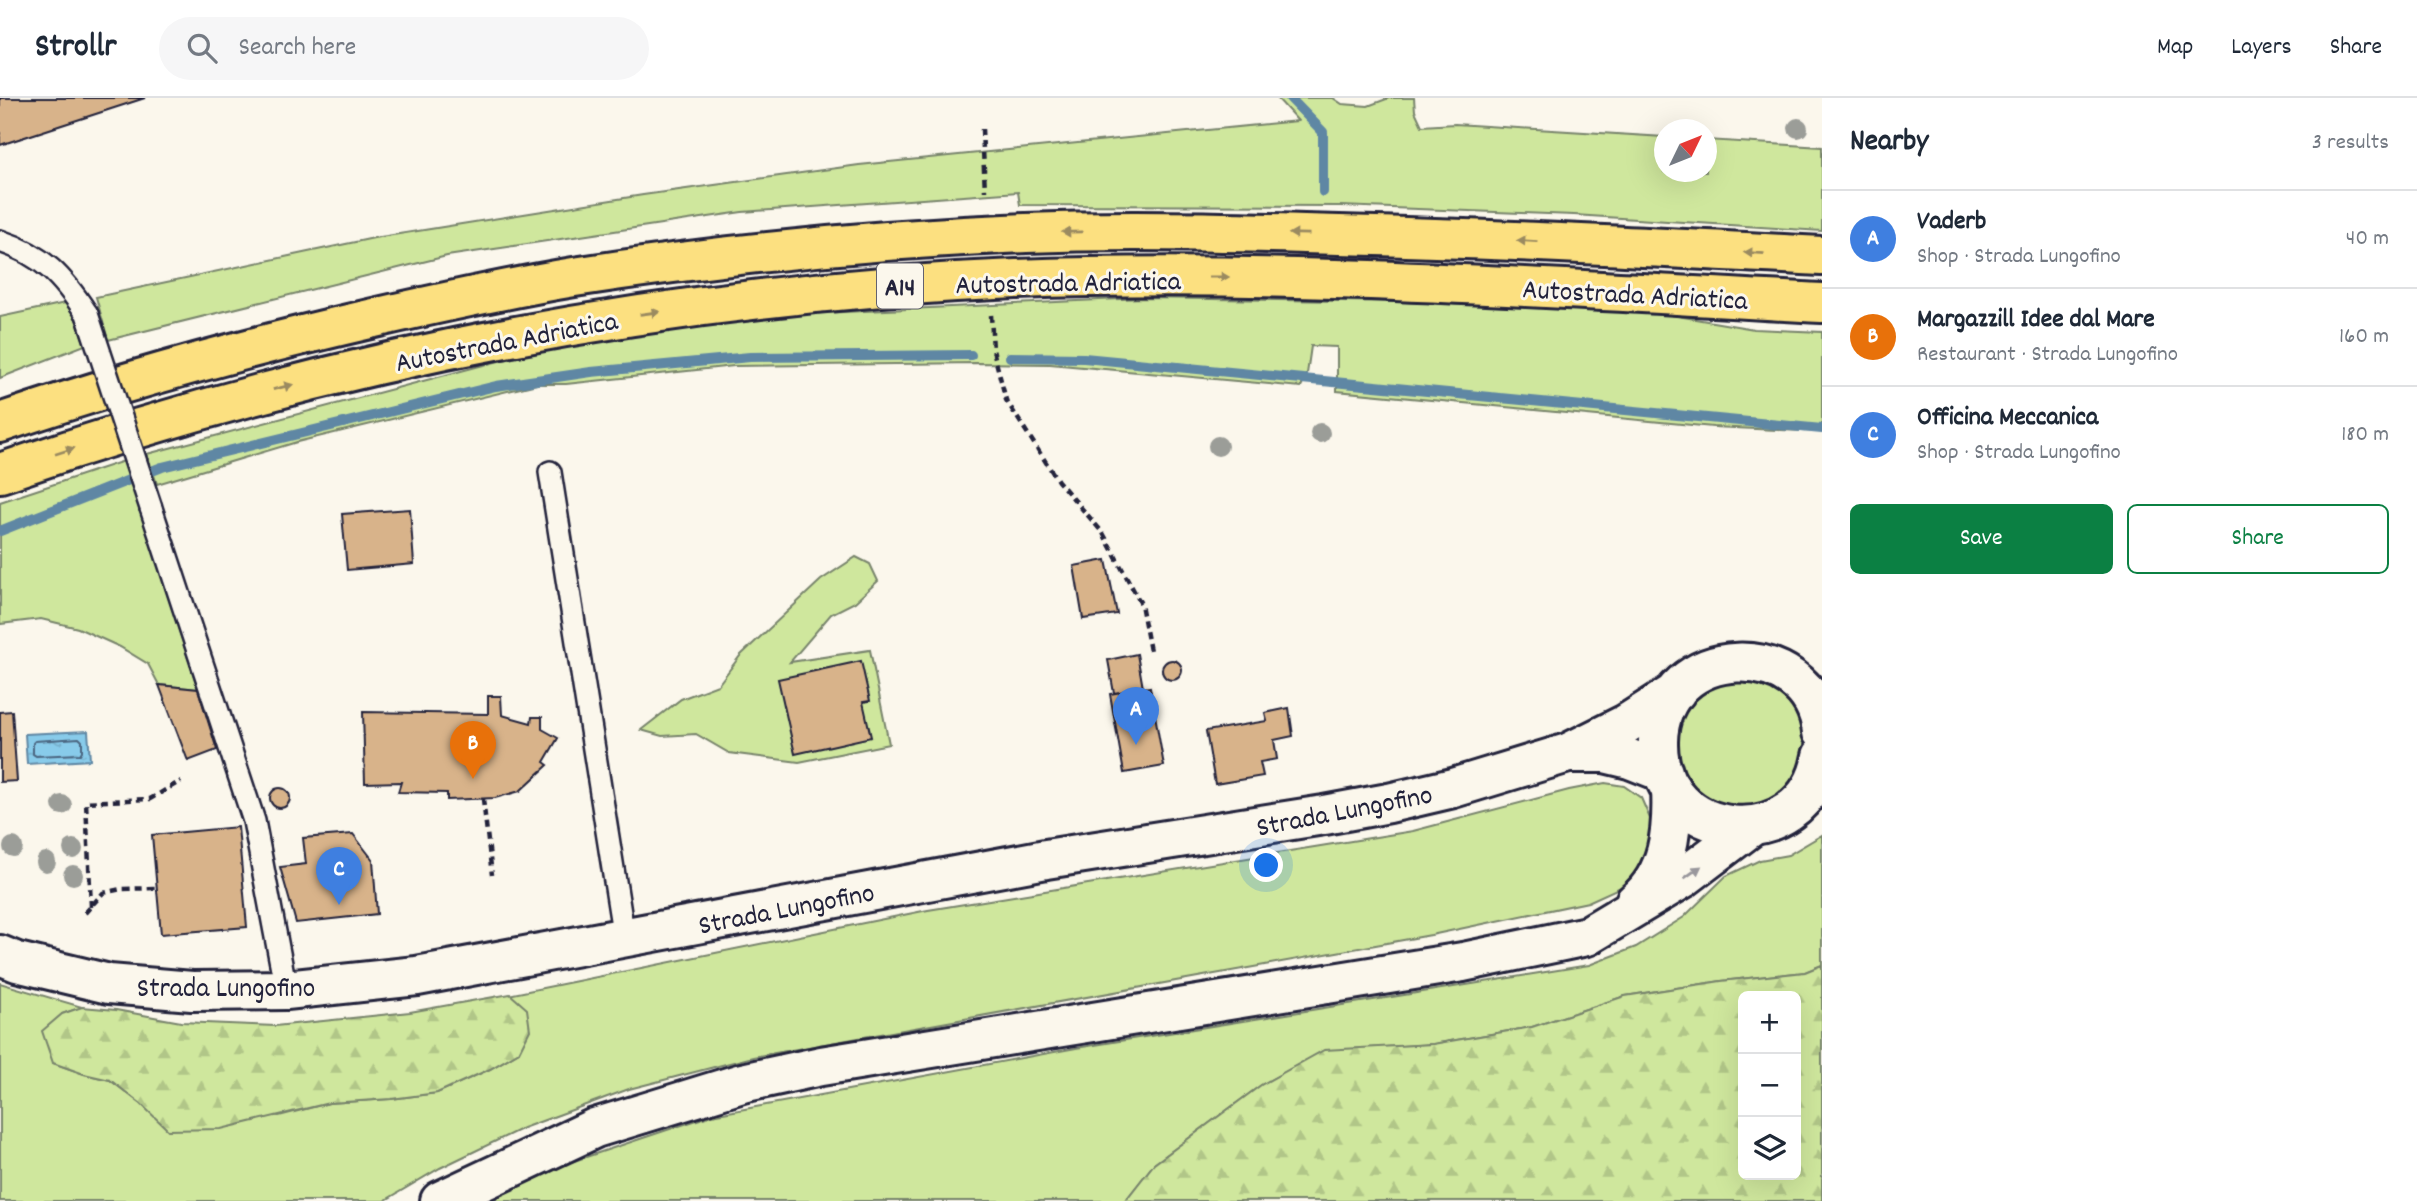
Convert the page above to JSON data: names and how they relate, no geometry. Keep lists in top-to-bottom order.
{
  "streets": {
    "highway": ["Autostrada Adriatica", "A14"],
    "main road": ["Strada Lungofino"]
  },
  "north": "top right",
  "page": {
    "header": "Strollr",
    "search": "Search here",
    "nav": ["Map", "Layers", "Share"],
    "heading": ["Nearby", "3 results"],
    "list": [
      {
        "mark": "A",
        "name": "Vaderb",
        "note": "Shop · Strada Lungofino",
        "value": "40 m"
      },
      {
        "mark": "B",
        "name": "Margazzill Idee dal Mare",
        "note": "Restaurant · Strada Lungofino",
        "value": "160 m"
      },
      {
        "mark": "C",
        "name": "Officina Meccanica",
        "note": "Shop · Strada Lungofino",
        "value": "180 m"
      }
    ],
    "buttons": ["Save", "Share"],
    "pins": ["A", "B", "C"],
    "map_buttons": ["+", "−"]
  }
}
